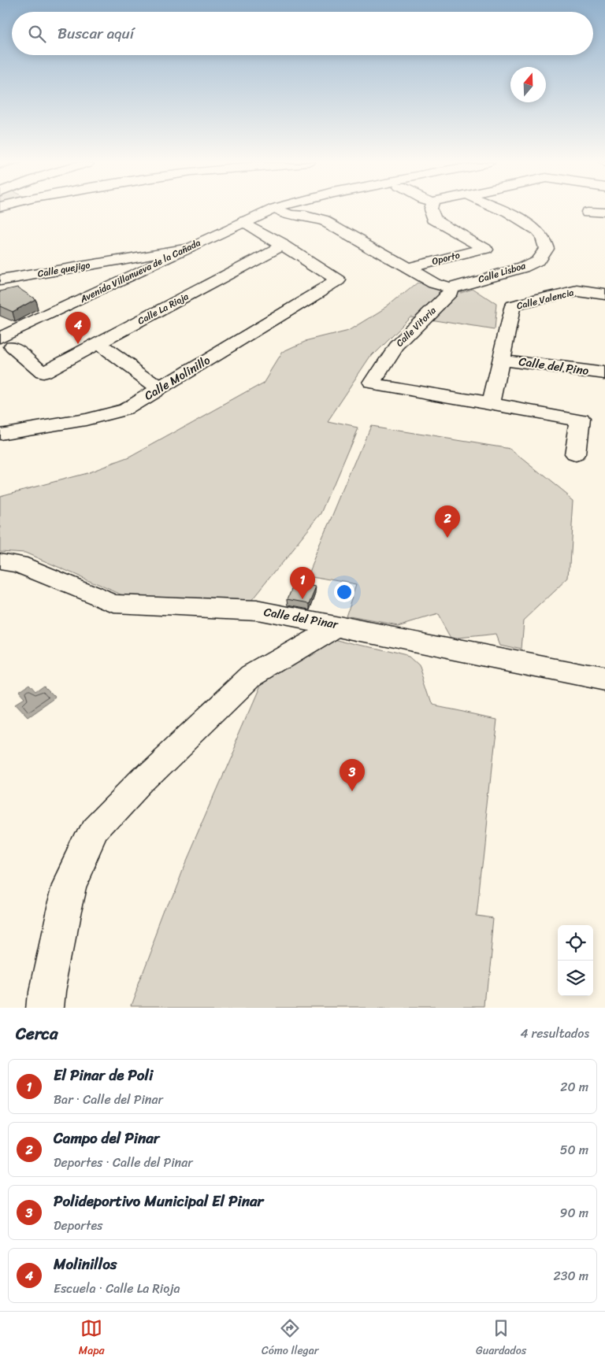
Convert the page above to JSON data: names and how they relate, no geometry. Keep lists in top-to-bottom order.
{
  "streets": {
    "street": [
      "Oporto",
      "Calle quejigo",
      "Avenida Villanueva de la Cañada",
      "Calle Lisboa",
      "Calle Valencia",
      "Calle La Rioja",
      "Calle Vitoria",
      "Calle del Pino",
      "Calle Molinillo",
      "Calle del Pinar"
    ]
  },
  "crossings": [
    ["Calle quejigo", "Avenida Villanueva de la Cañada"],
    ["Avenida Villanueva de la Cañada", "Calle La Rioja"],
    ["Calle Lisboa", "Calle Vitoria"],
    ["Calle Valencia", "Calle Vitoria"],
    ["Calle Valencia", "Calle del Pino"],
    ["Calle La Rioja", "Calle Molinillo"]
  ],
  "north": "top",
  "page": {
    "search": "Buscar aquí",
    "pins": [
      "4",
      "2",
      "1",
      "3"
    ],
    "heading": ["Cerca", "4 resultados"],
    "list": [
      {
        "mark": "1",
        "name": "El Pinar de Poli",
        "note": "Bar · Calle del Pinar",
        "value": "20 m"
      },
      {
        "mark": "2",
        "name": "Campo del Pinar",
        "note": "Deportes · Calle del Pinar",
        "value": "50 m"
      },
      {
        "mark": "3",
        "name": "Polideportivo Municipal El Pinar",
        "note": "Deportes",
        "value": "90 m"
      },
      {
        "mark": "4",
        "name": "Molinillos",
        "note": "Escuela · Calle La Rioja",
        "value": "230 m"
      }
    ],
    "nav": ["Mapa", "Cómo llegar", "Guardados"]
  }
}
